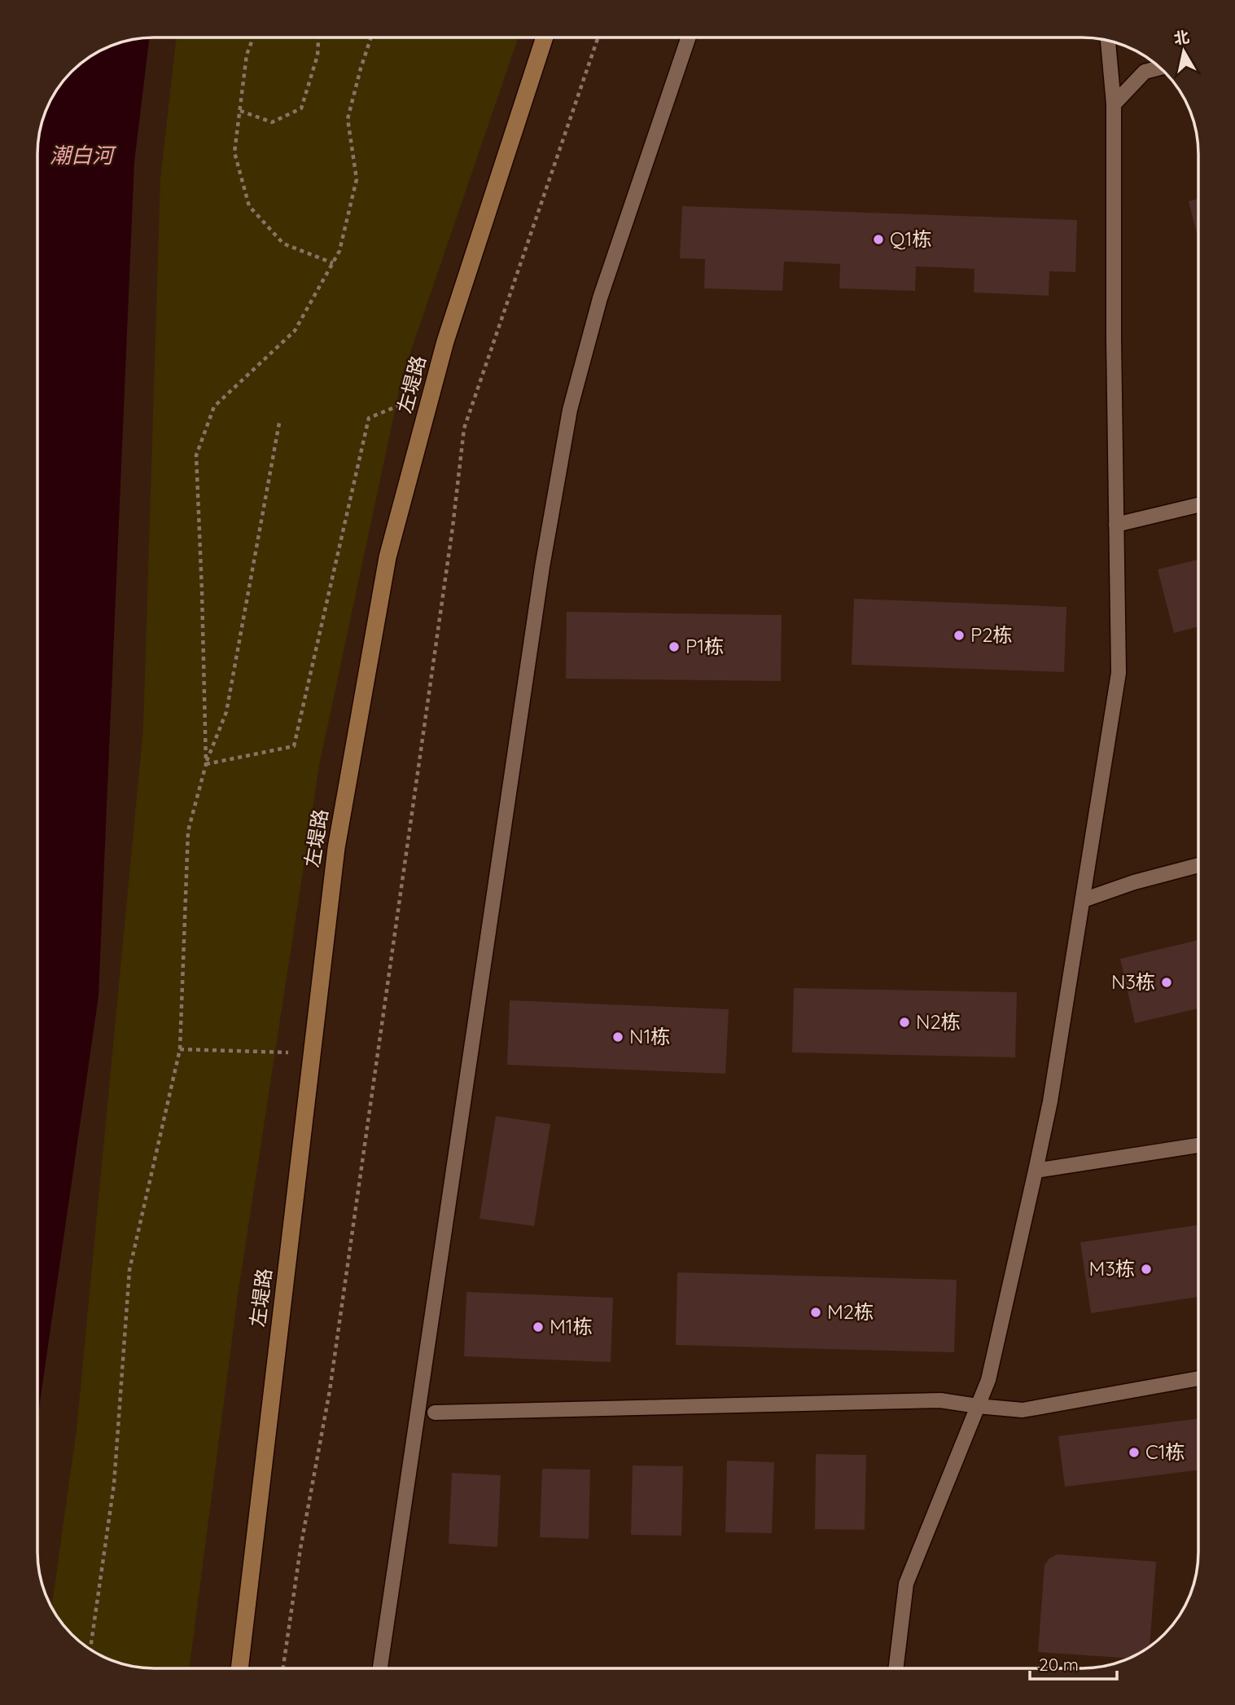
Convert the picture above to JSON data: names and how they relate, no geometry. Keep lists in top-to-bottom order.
{
  "streets": {
    "street": ["左堤路"]
  },
  "water": ["潮白河"],
  "places": [
    "Q1栋",
    "P2栋",
    "P1栋",
    "N3栋",
    "N2栋",
    "N1栋",
    "M3栋",
    "M2栋",
    "M1栋",
    "C1栋"
  ],
  "scale_bar": "20 m",
  "north": "top"
}
